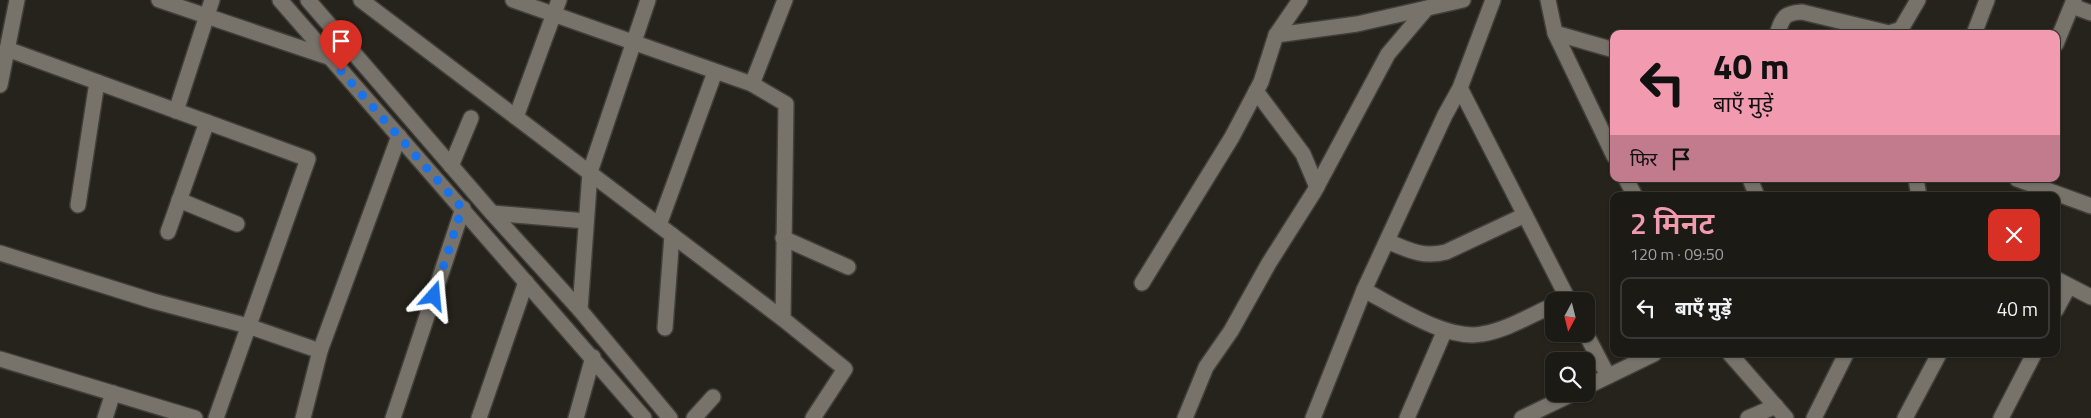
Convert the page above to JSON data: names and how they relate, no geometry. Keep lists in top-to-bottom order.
{
  "north": "bottom",
  "page": {
    "turn": ["40 m", "बाएँ मुड़ें"],
    "then": "फिर",
    "heading": ["2 मिनट", "120 m · 09:50"],
    "list": [
      {
        "name": "बाएँ मुड़ें",
        "value": "40 m"
      }
    ]
  }
}
